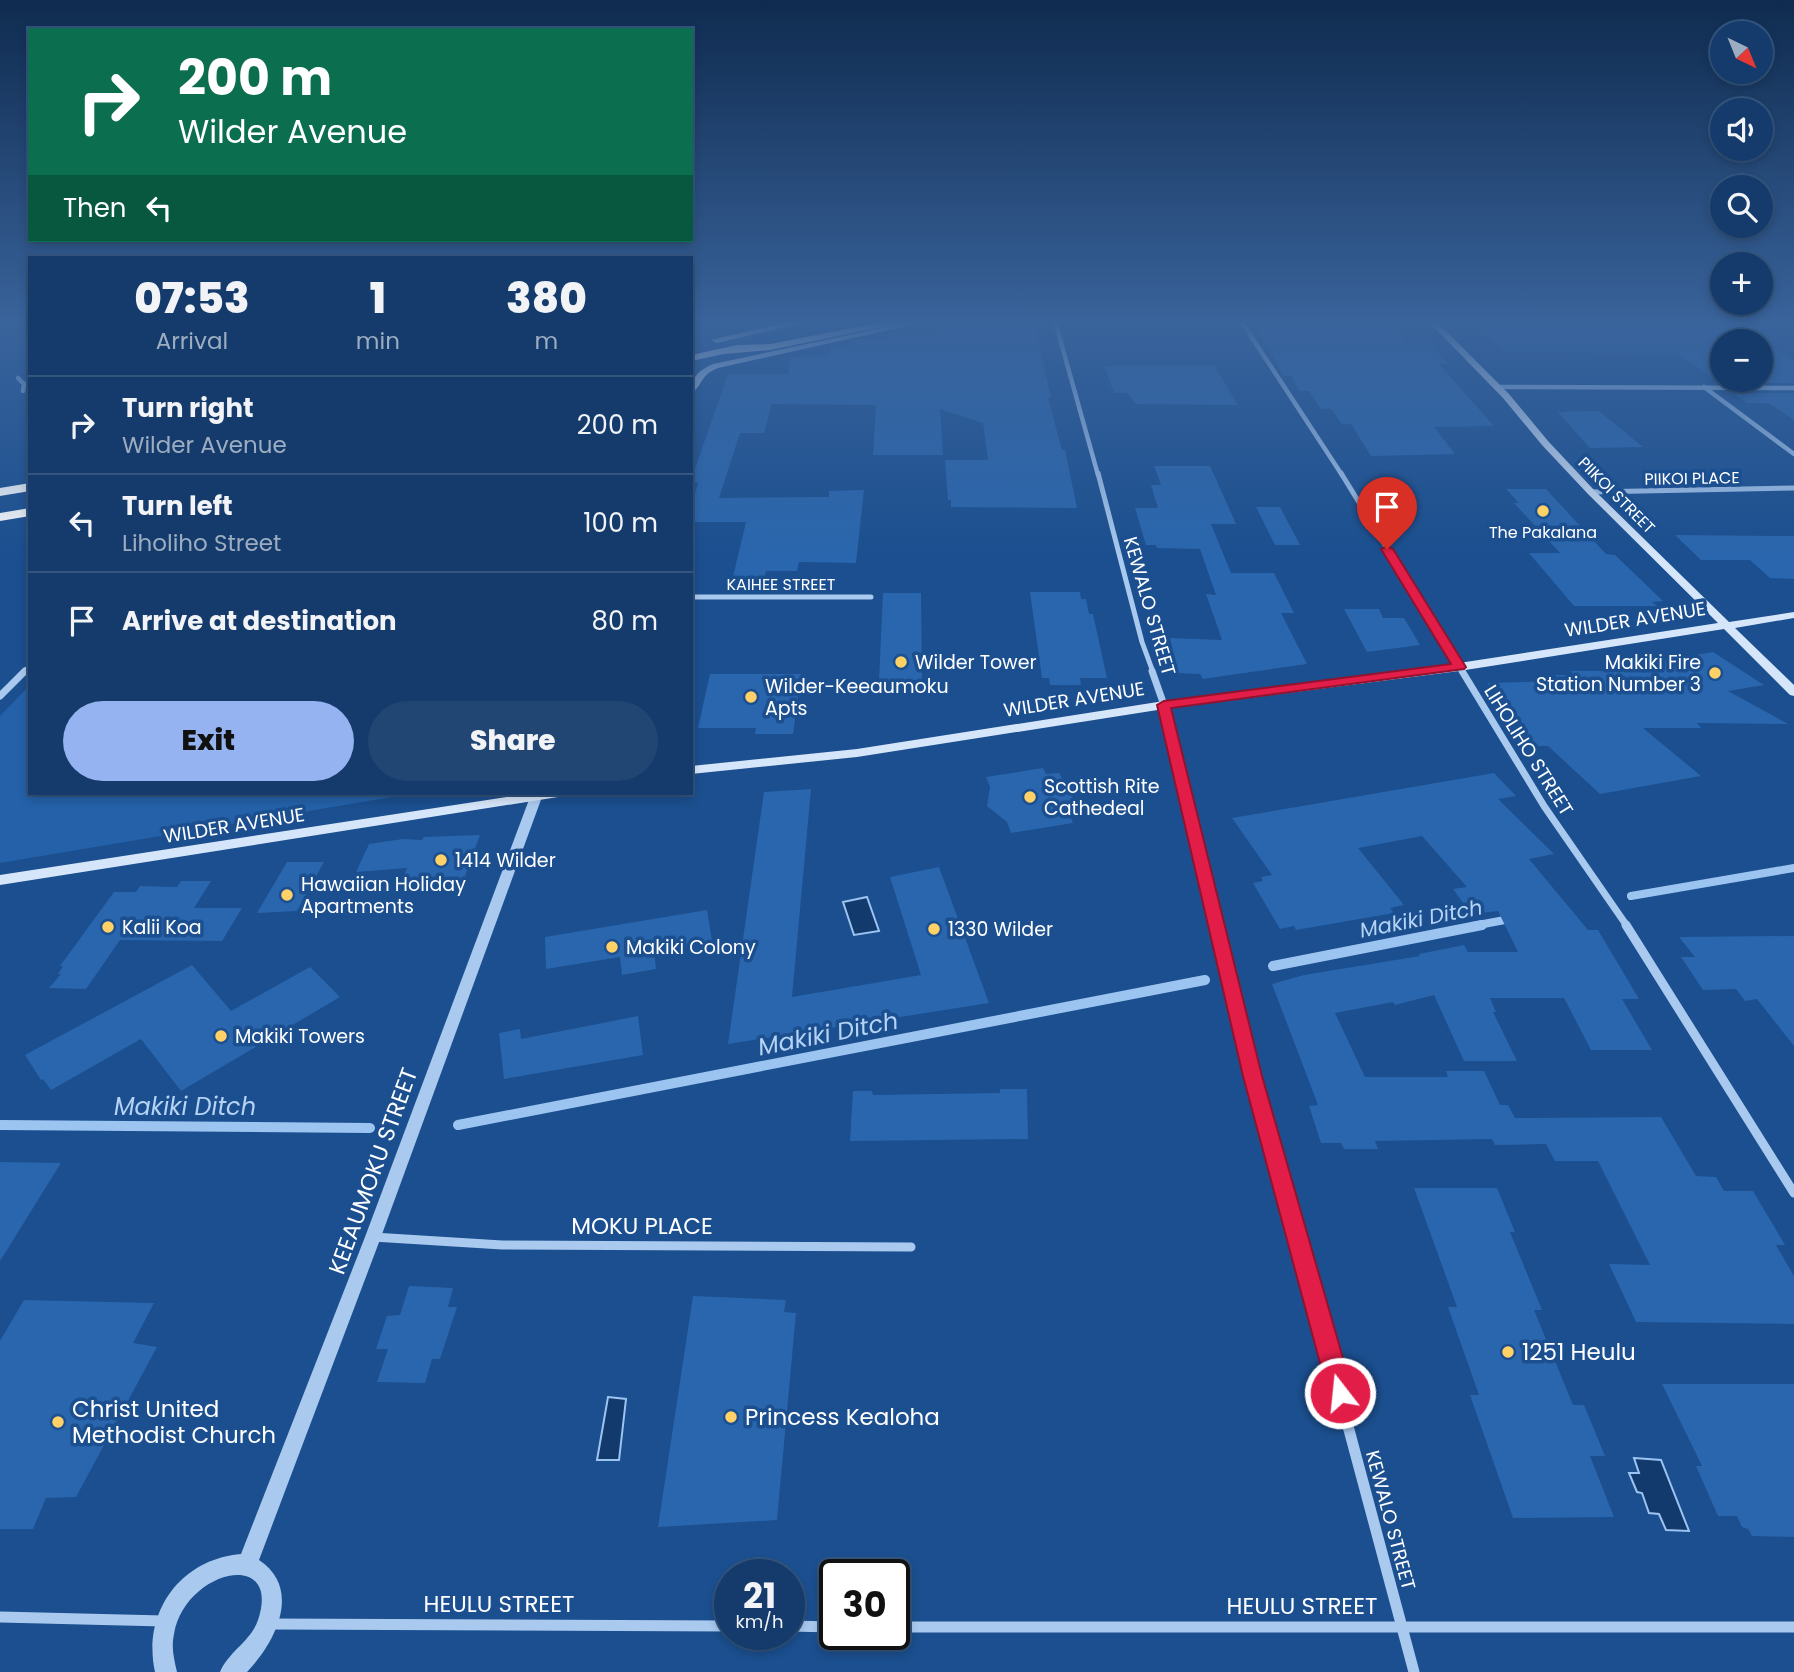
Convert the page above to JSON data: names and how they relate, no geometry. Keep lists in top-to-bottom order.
{
  "streets": {
    "main road": ["PIIKOI STREET", "WILDER AVENUE"],
    "street": [
      "PIIKOI PLACE",
      "KAIHEE STREET",
      "KEWALO STREET",
      "LIHOLIHO STREET",
      "KEEAUMOKU STREET",
      "MOKU PLACE",
      "HEULU STREET"
    ]
  },
  "crossings": [
    ["PIIKOI PLACE", "PIIKOI STREET"],
    ["PIIKOI STREET", "WILDER AVENUE"],
    ["KEWALO STREET", "WILDER AVENUE"],
    ["KEWALO STREET", "HEULU STREET"],
    ["WILDER AVENUE", "LIHOLIHO STREET"],
    ["WILDER AVENUE", "KEEAUMOKU STREET"],
    ["KEEAUMOKU STREET", "MOKU PLACE"]
  ],
  "water": ["Makiki Ditch"],
  "places": [
    "The Pakalana",
    "Wilder Tower",
    "Makiki Fire Station Number 3",
    "Wilder-Keeaumoku Apts",
    "Scottish Rite Cathedeal",
    "1414 Wilder",
    "Hawaiian Holiday Apartments",
    "Kalii Koa",
    "1330 Wilder",
    "Makiki Colony",
    "Makiki Towers",
    "1251 Heulu",
    "Princess Kealoha",
    "Christ United Methodist Church"
  ],
  "north": "bottom right",
  "page": {
    "map_buttons": ["+", "−"],
    "turn": ["200 m", "Wilder Avenue"],
    "then": "Then",
    "eta": [
      "07:53",
      "Arrival",
      "1",
      "min",
      "380",
      "m"
    ],
    "list": [
      {
        "name": "Turn right",
        "note": "Wilder Avenue",
        "value": "200 m"
      },
      {
        "name": "Turn left",
        "note": "Liholiho Street",
        "value": "100 m"
      },
      {
        "name": "Arrive at destination",
        "value": "80 m"
      }
    ],
    "buttons": ["Exit", "Share"],
    "speed": "21 km/h",
    "limit": "30"
  }
}
